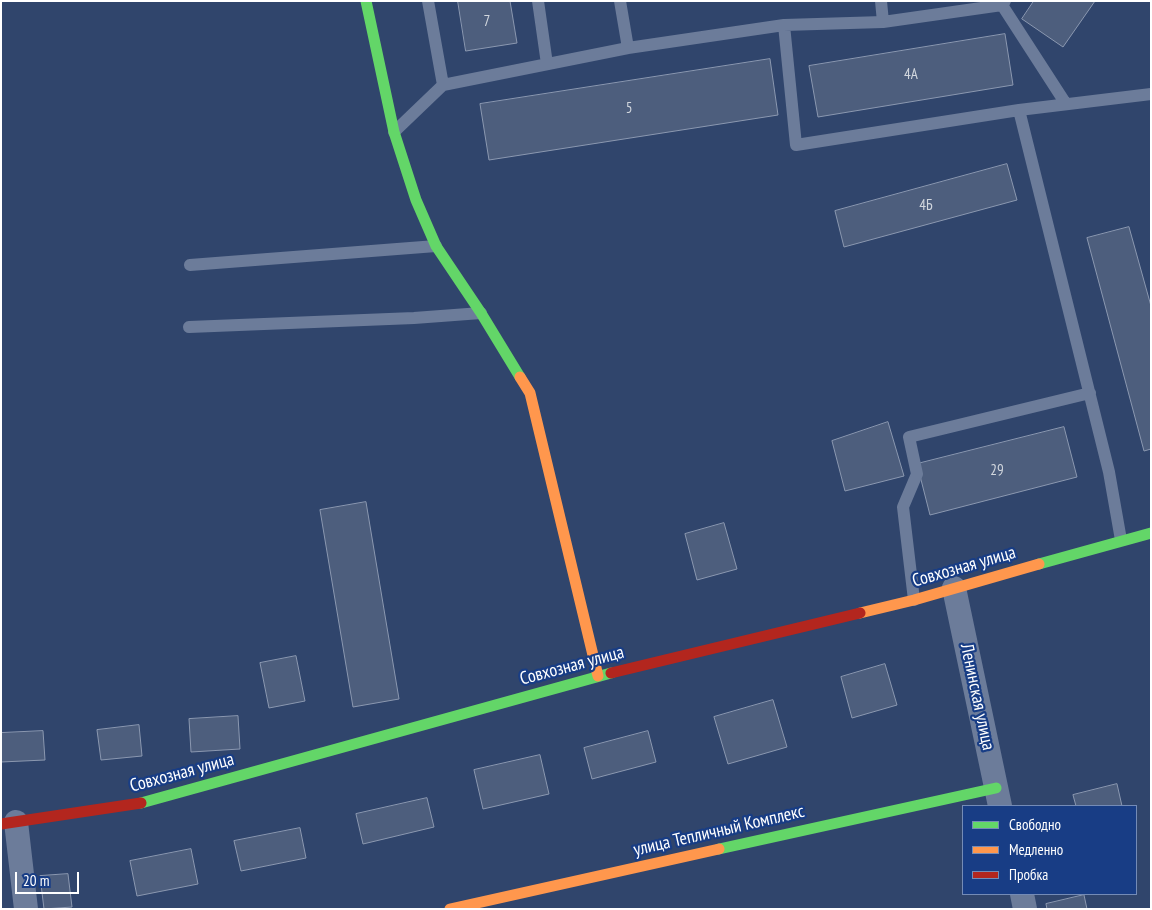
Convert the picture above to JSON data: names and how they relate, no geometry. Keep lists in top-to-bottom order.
{
  "streets": {
    "street": ["Совхозная улица", "Ленинская улица", "улица Тепличный Комплекс"]
  },
  "crossings": [
    ["Совхозная улица", "Ленинская улица"],
    ["Ленинская улица", "улица Тепличный Комплекс"]
  ],
  "house_numbers": [
    "7",
    "4А",
    "5",
    "4Б",
    "29"
  ],
  "legend": ["Свободно", "Медленно", "Пробка"],
  "scale_bar": "20 m"
}
